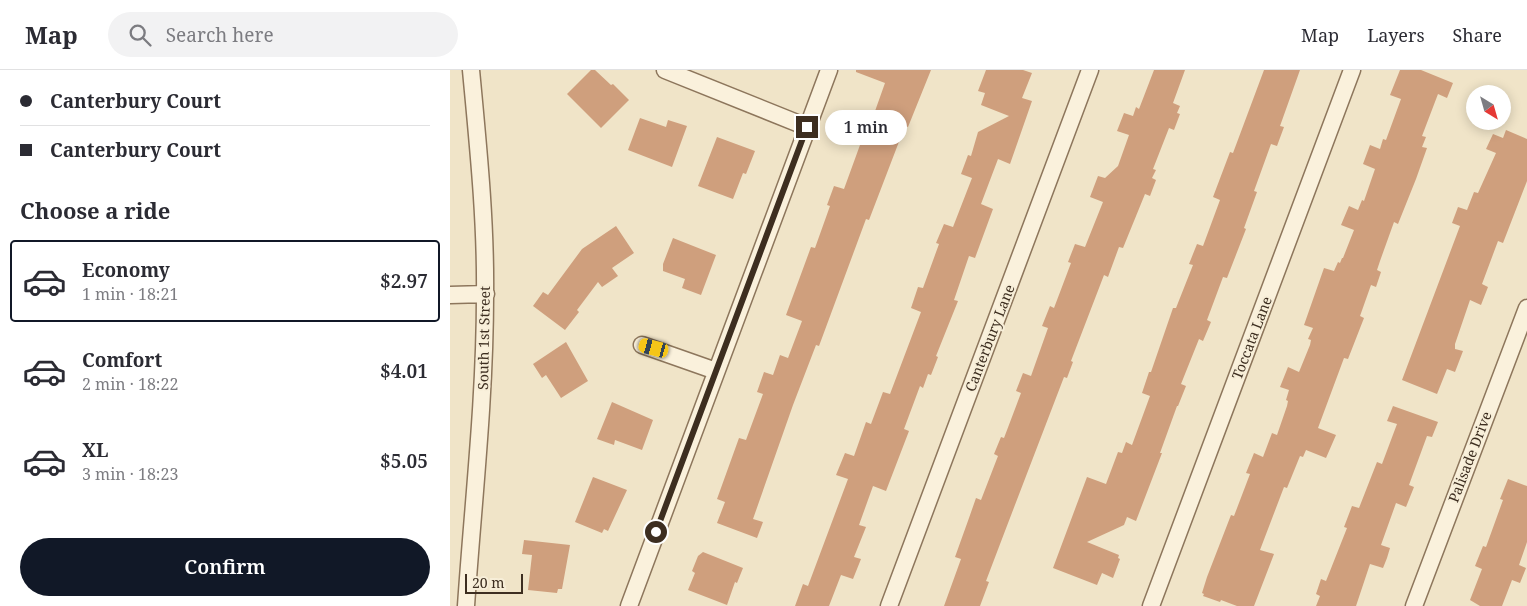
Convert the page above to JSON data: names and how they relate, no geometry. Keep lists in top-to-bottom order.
{
  "streets": {
    "street": [
      "South 1st Street",
      "Canterbury Lane",
      "Toccata Lane",
      "Palisade Drive"
    ]
  },
  "scale_bar": "20 m",
  "north": "bottom right",
  "page": {
    "header": "Map",
    "search": "Search here",
    "nav": ["Map", "Layers", "Share"],
    "banner": ["Canterbury Court", "Canterbury Court"],
    "bubble": "1 min",
    "heading": "Choose a ride",
    "list": [
      {
        "name": "Economy",
        "note": "1 min · 18:21",
        "value": "$2.97"
      },
      {
        "name": "Comfort",
        "note": "2 min · 18:22",
        "value": "$4.01"
      },
      {
        "name": "XL",
        "note": "3 min · 18:23",
        "value": "$5.05"
      }
    ],
    "buttons": "Confirm",
    "scale": "20 m"
  }
}
